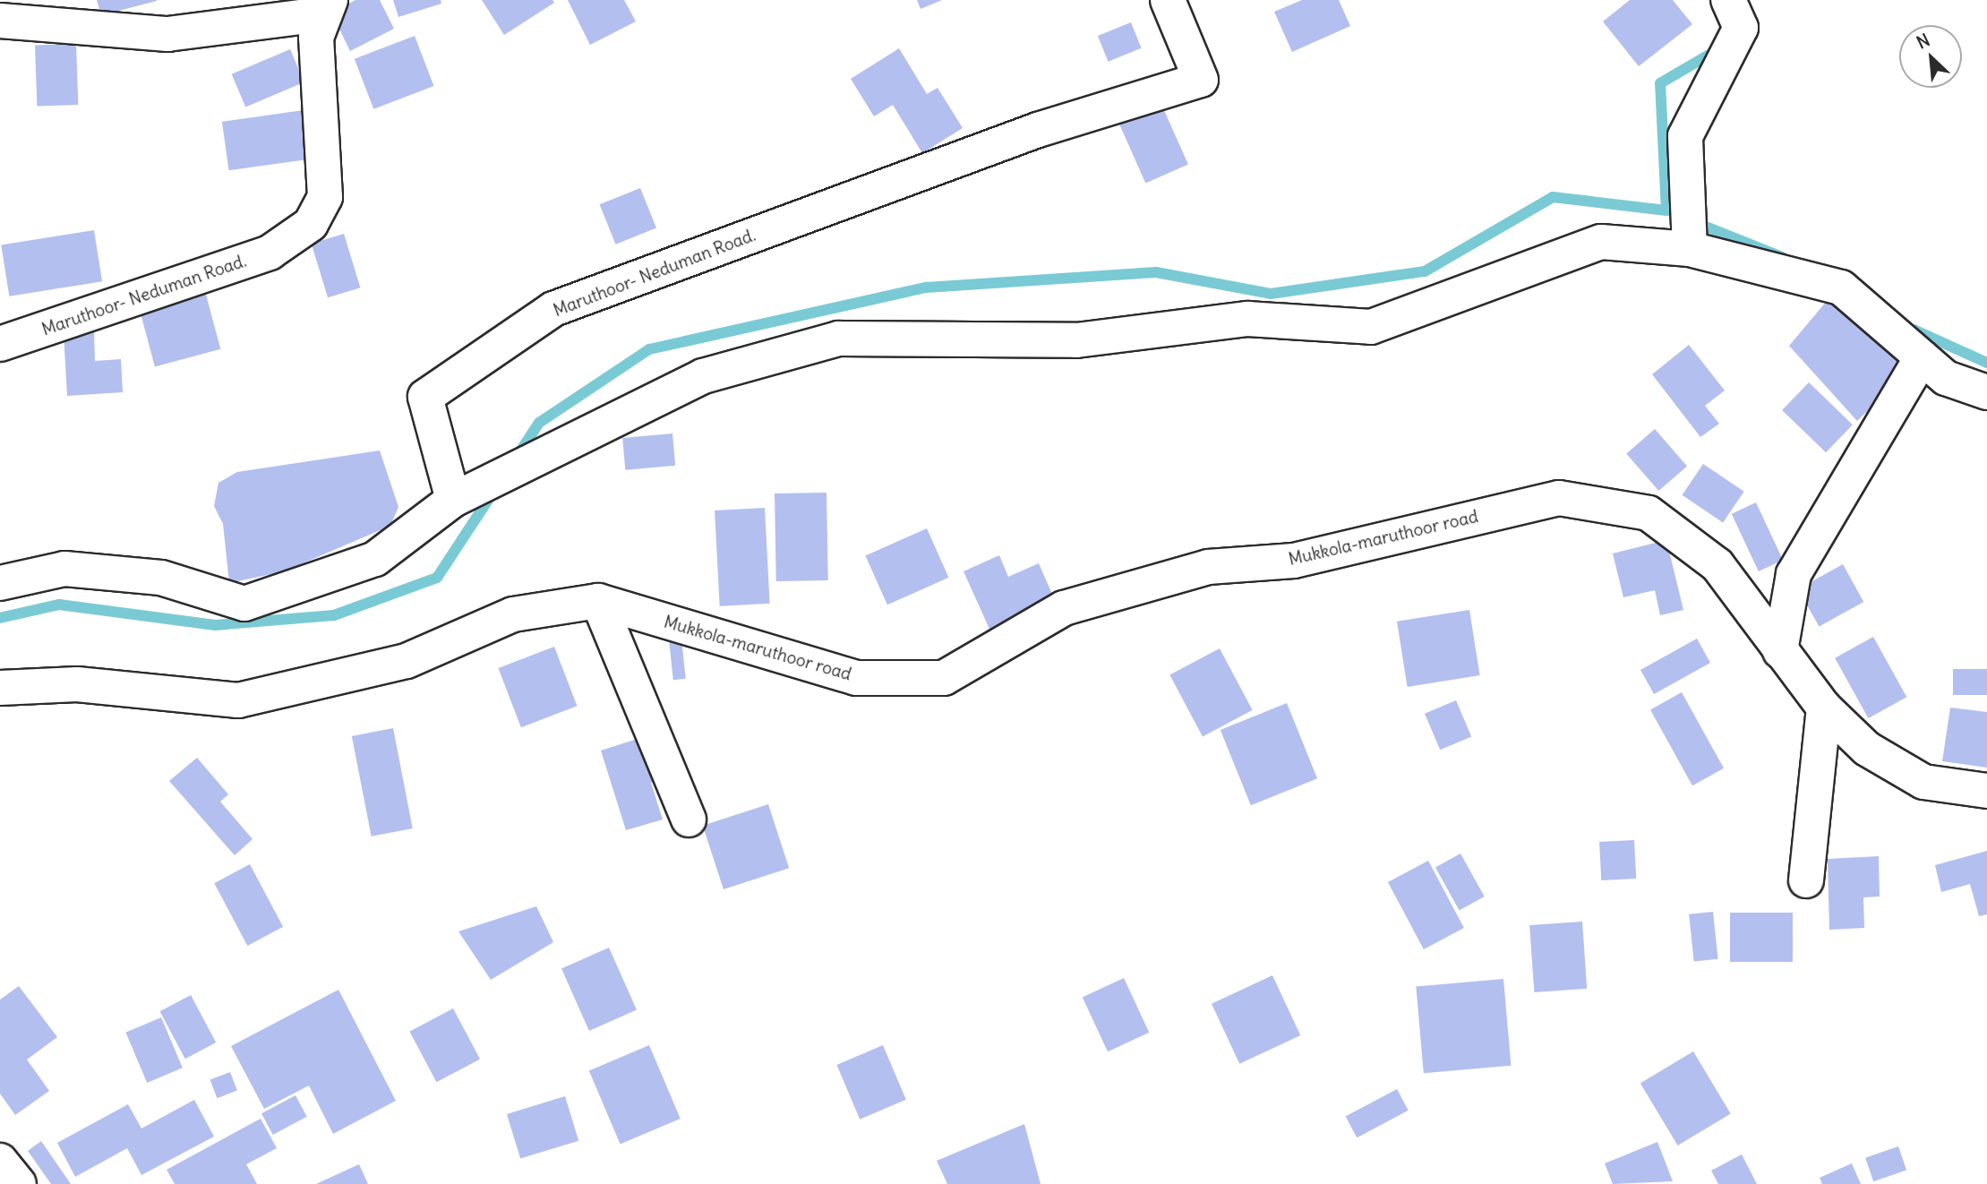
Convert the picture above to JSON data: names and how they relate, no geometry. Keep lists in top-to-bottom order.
{
  "streets": {
    "street": ["Maruthoor- Neduman Road.", "Mukkola-maruthoor road"]
  },
  "north": "top left"
}
